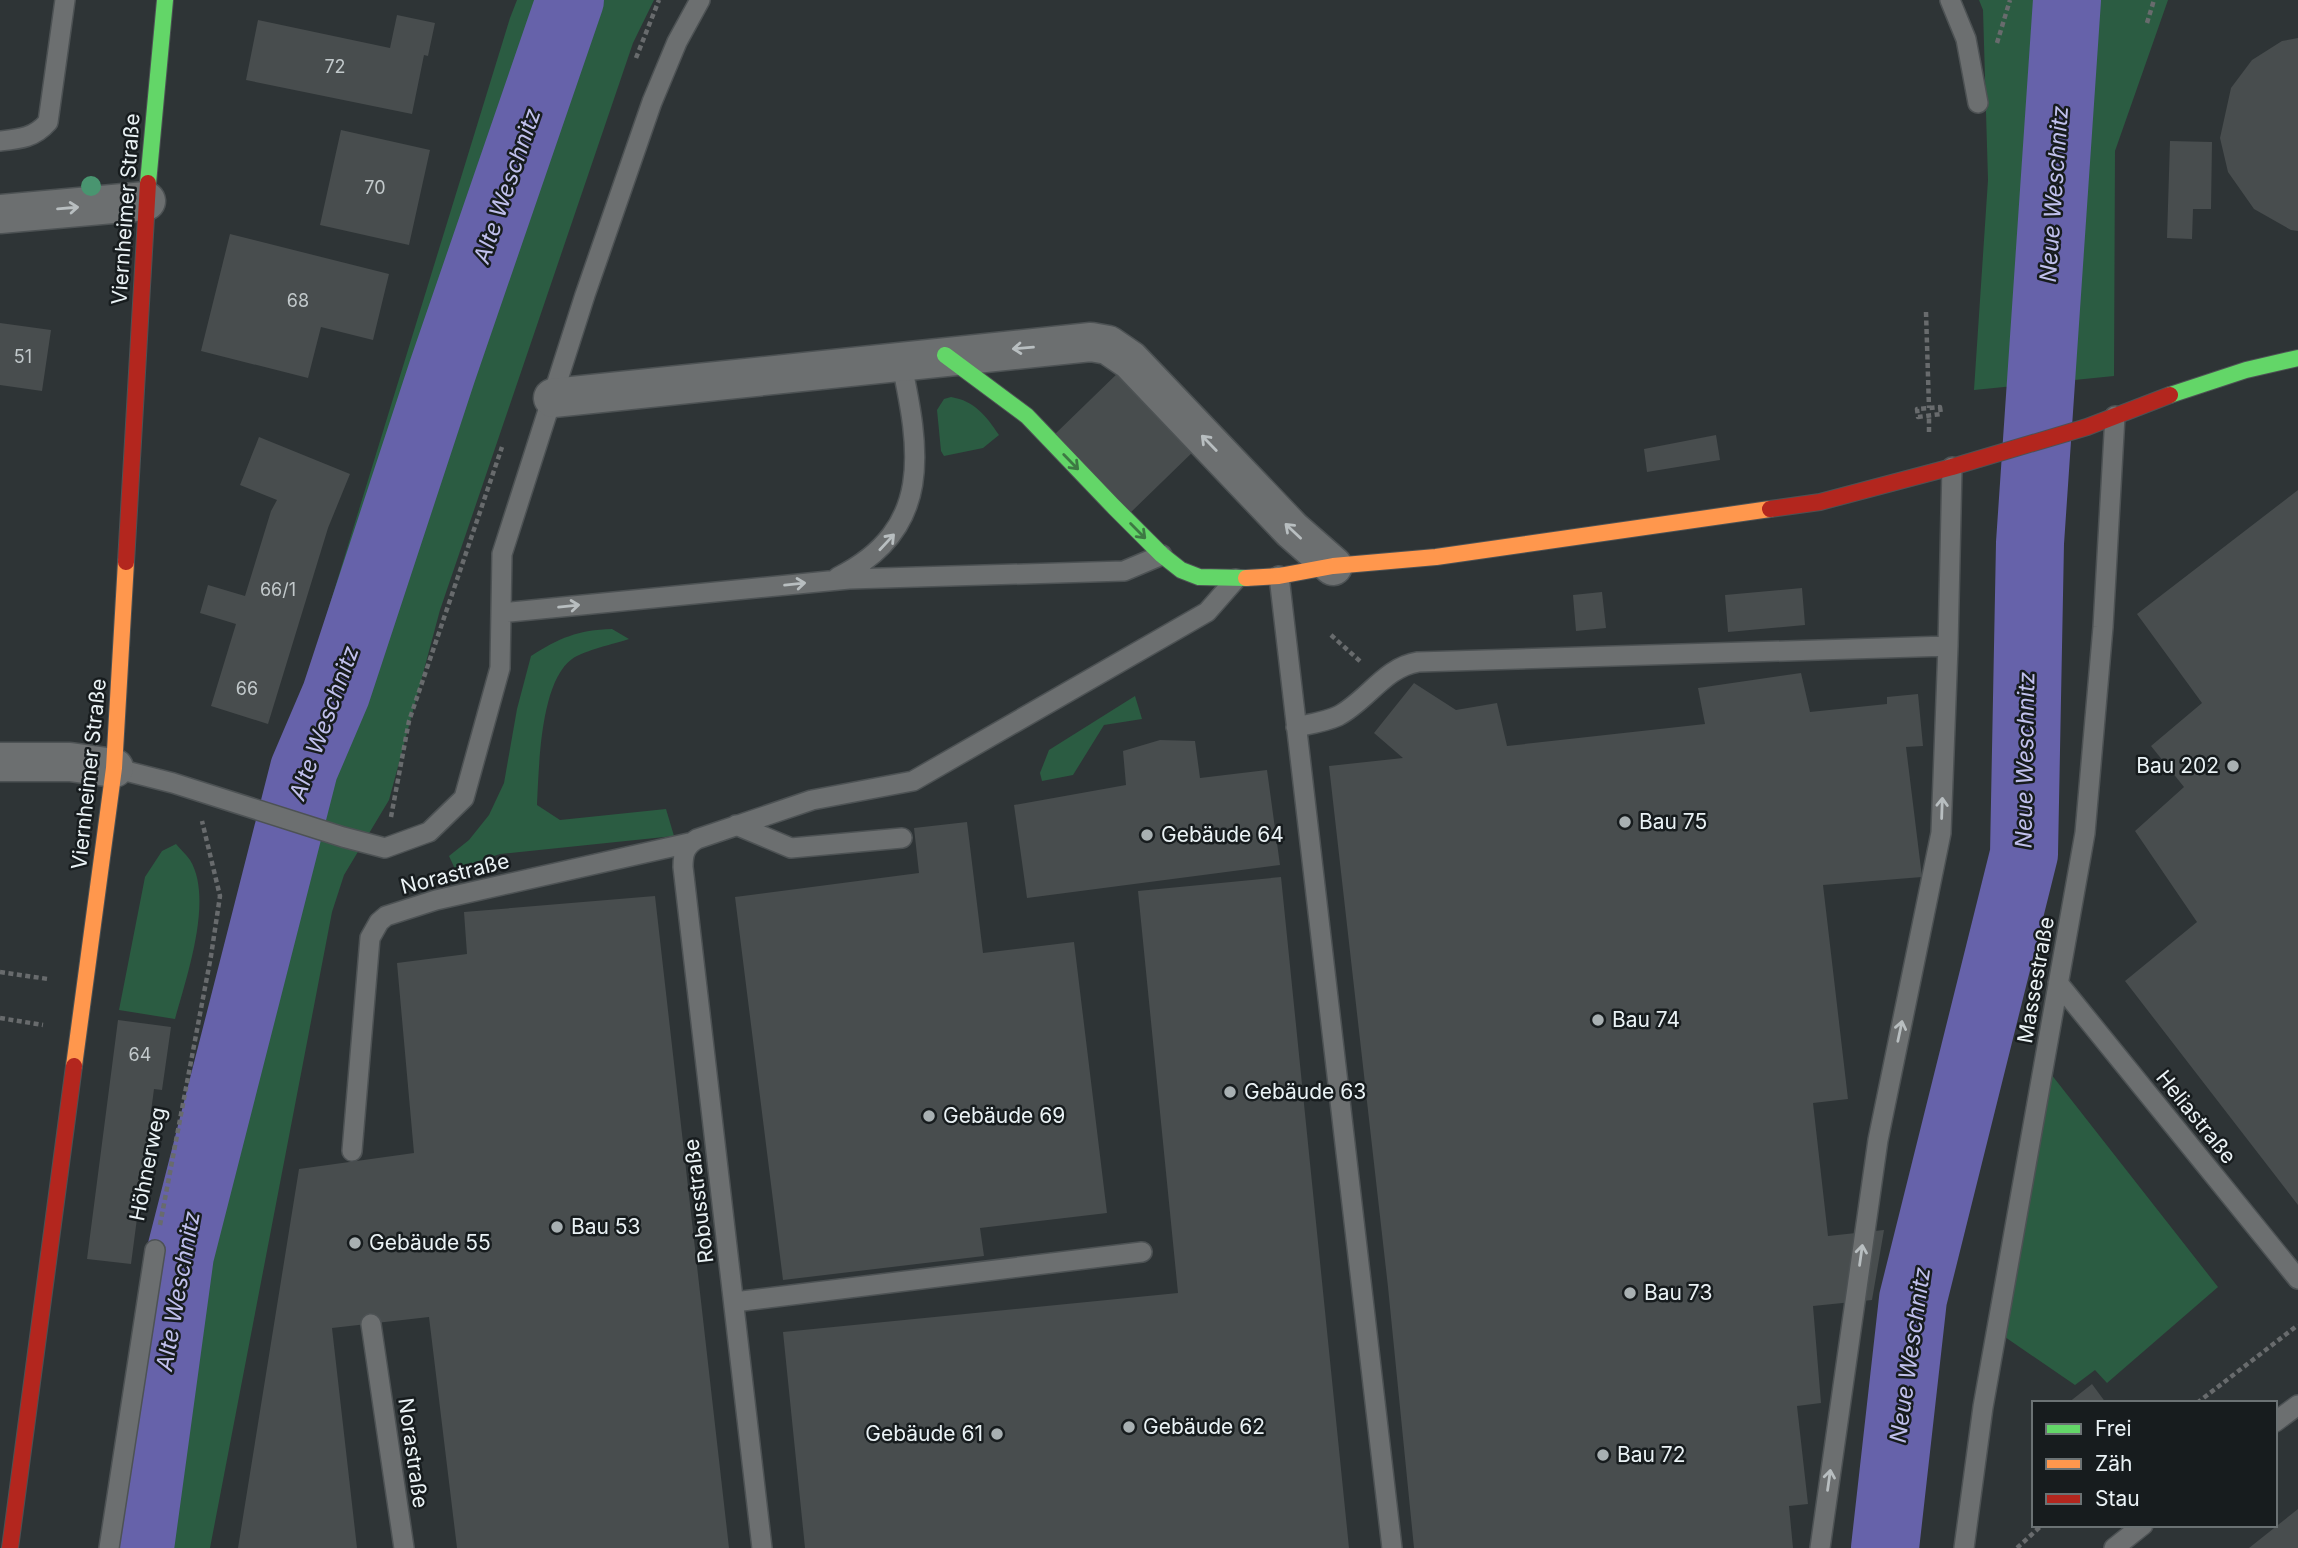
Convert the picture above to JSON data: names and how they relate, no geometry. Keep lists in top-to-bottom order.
{
  "streets": {
    "street": ["Viernheimer Straße"],
    "lane": [
      "Norastraße",
      "Massestraße",
      "Heliastraße",
      "Höhnerweg",
      "Robusstraße"
    ]
  },
  "crossings": [
    ["Norastraße", "Robusstraße"],
    ["Massestraße", "Heliastraße"]
  ],
  "water": ["Alte Weschnitz", "Neue Weschnitz"],
  "places": [
    "Bau 202",
    "Bau 75",
    "Gebäude 64",
    "Bau 74",
    "Gebäude 63",
    "Gebäude 69",
    "Bau 53",
    "Gebäude 55",
    "Bau 73",
    "Gebäude 62",
    "Gebäude 61",
    "Bau 72"
  ],
  "house_numbers": [
    "72",
    "70",
    "68",
    "51",
    "66/1",
    "66",
    "64"
  ],
  "legend": ["Frei", "Zäh", "Stau"]
}
